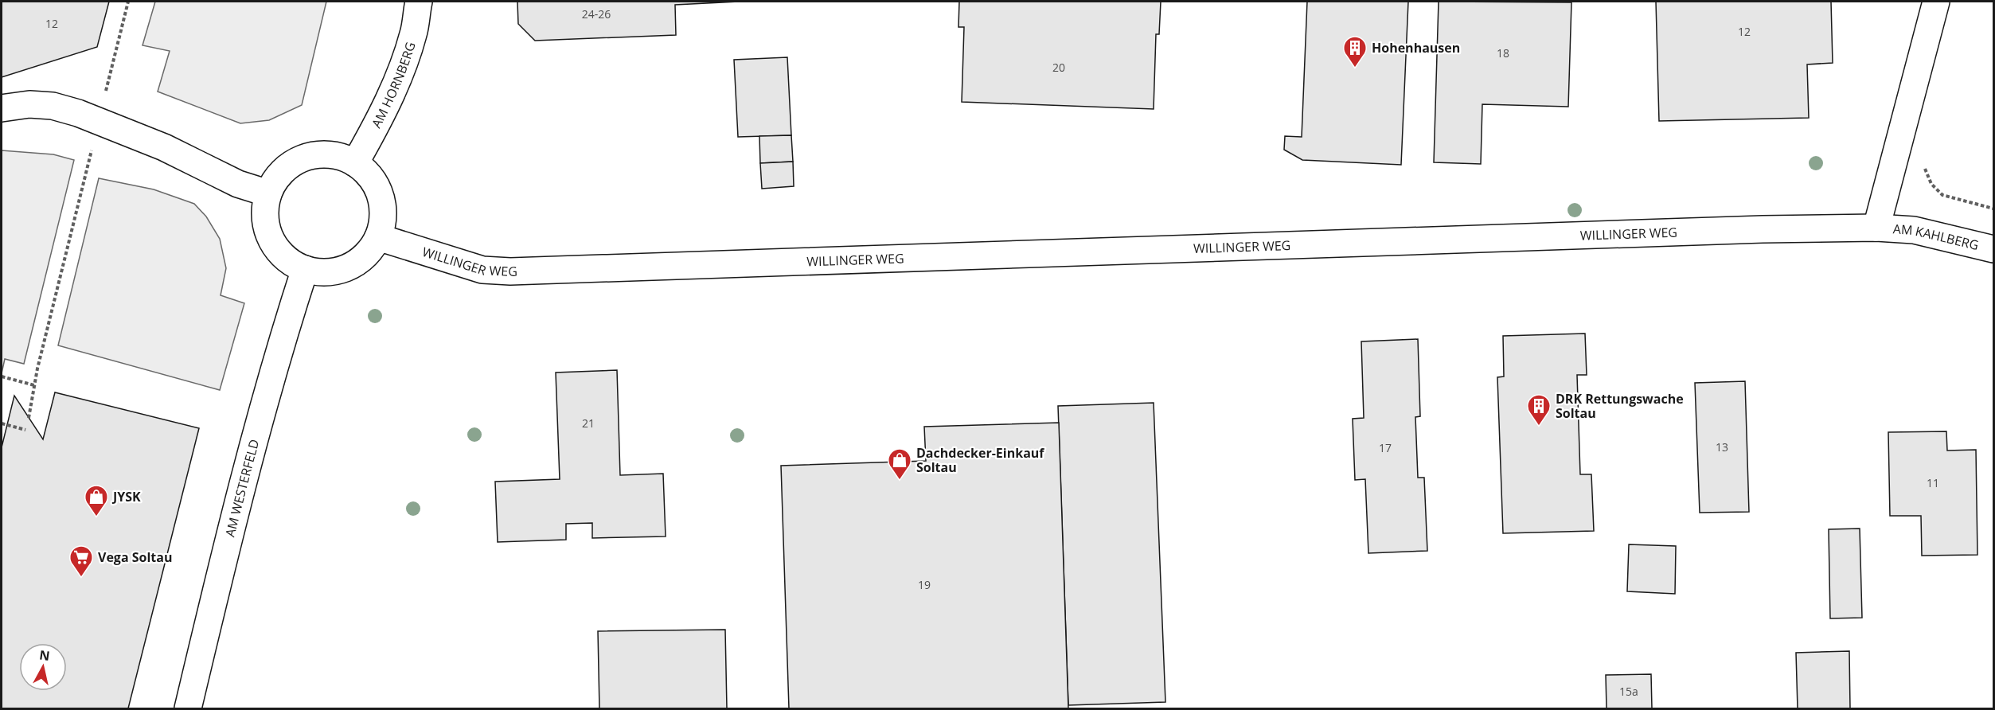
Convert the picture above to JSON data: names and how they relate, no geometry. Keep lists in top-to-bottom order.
{
  "streets": {
    "street": [
      "AM HORNBERG",
      "WILLINGER WEG",
      "AM KAHLBERG",
      "AM WESTERFELD"
    ]
  },
  "crossings": [
    ["AM HORNBERG", "WILLINGER WEG"],
    ["AM HORNBERG", "AM WESTERFELD"],
    ["WILLINGER WEG", "AM KAHLBERG"],
    ["WILLINGER WEG", "AM WESTERFELD"]
  ],
  "places": {
    "building": ["Hohenhausen", "DRK Rettungswache Soltau"],
    "shop": ["Dachdecker-Einkauf Soltau", "JYSK"],
    "supermarket": ["Vega Soltau"]
  },
  "house_numbers": [
    "24-26",
    "12",
    "12",
    "18",
    "20",
    "21",
    "13",
    "17",
    "11",
    "19",
    "15a"
  ],
  "north": "top"
}
